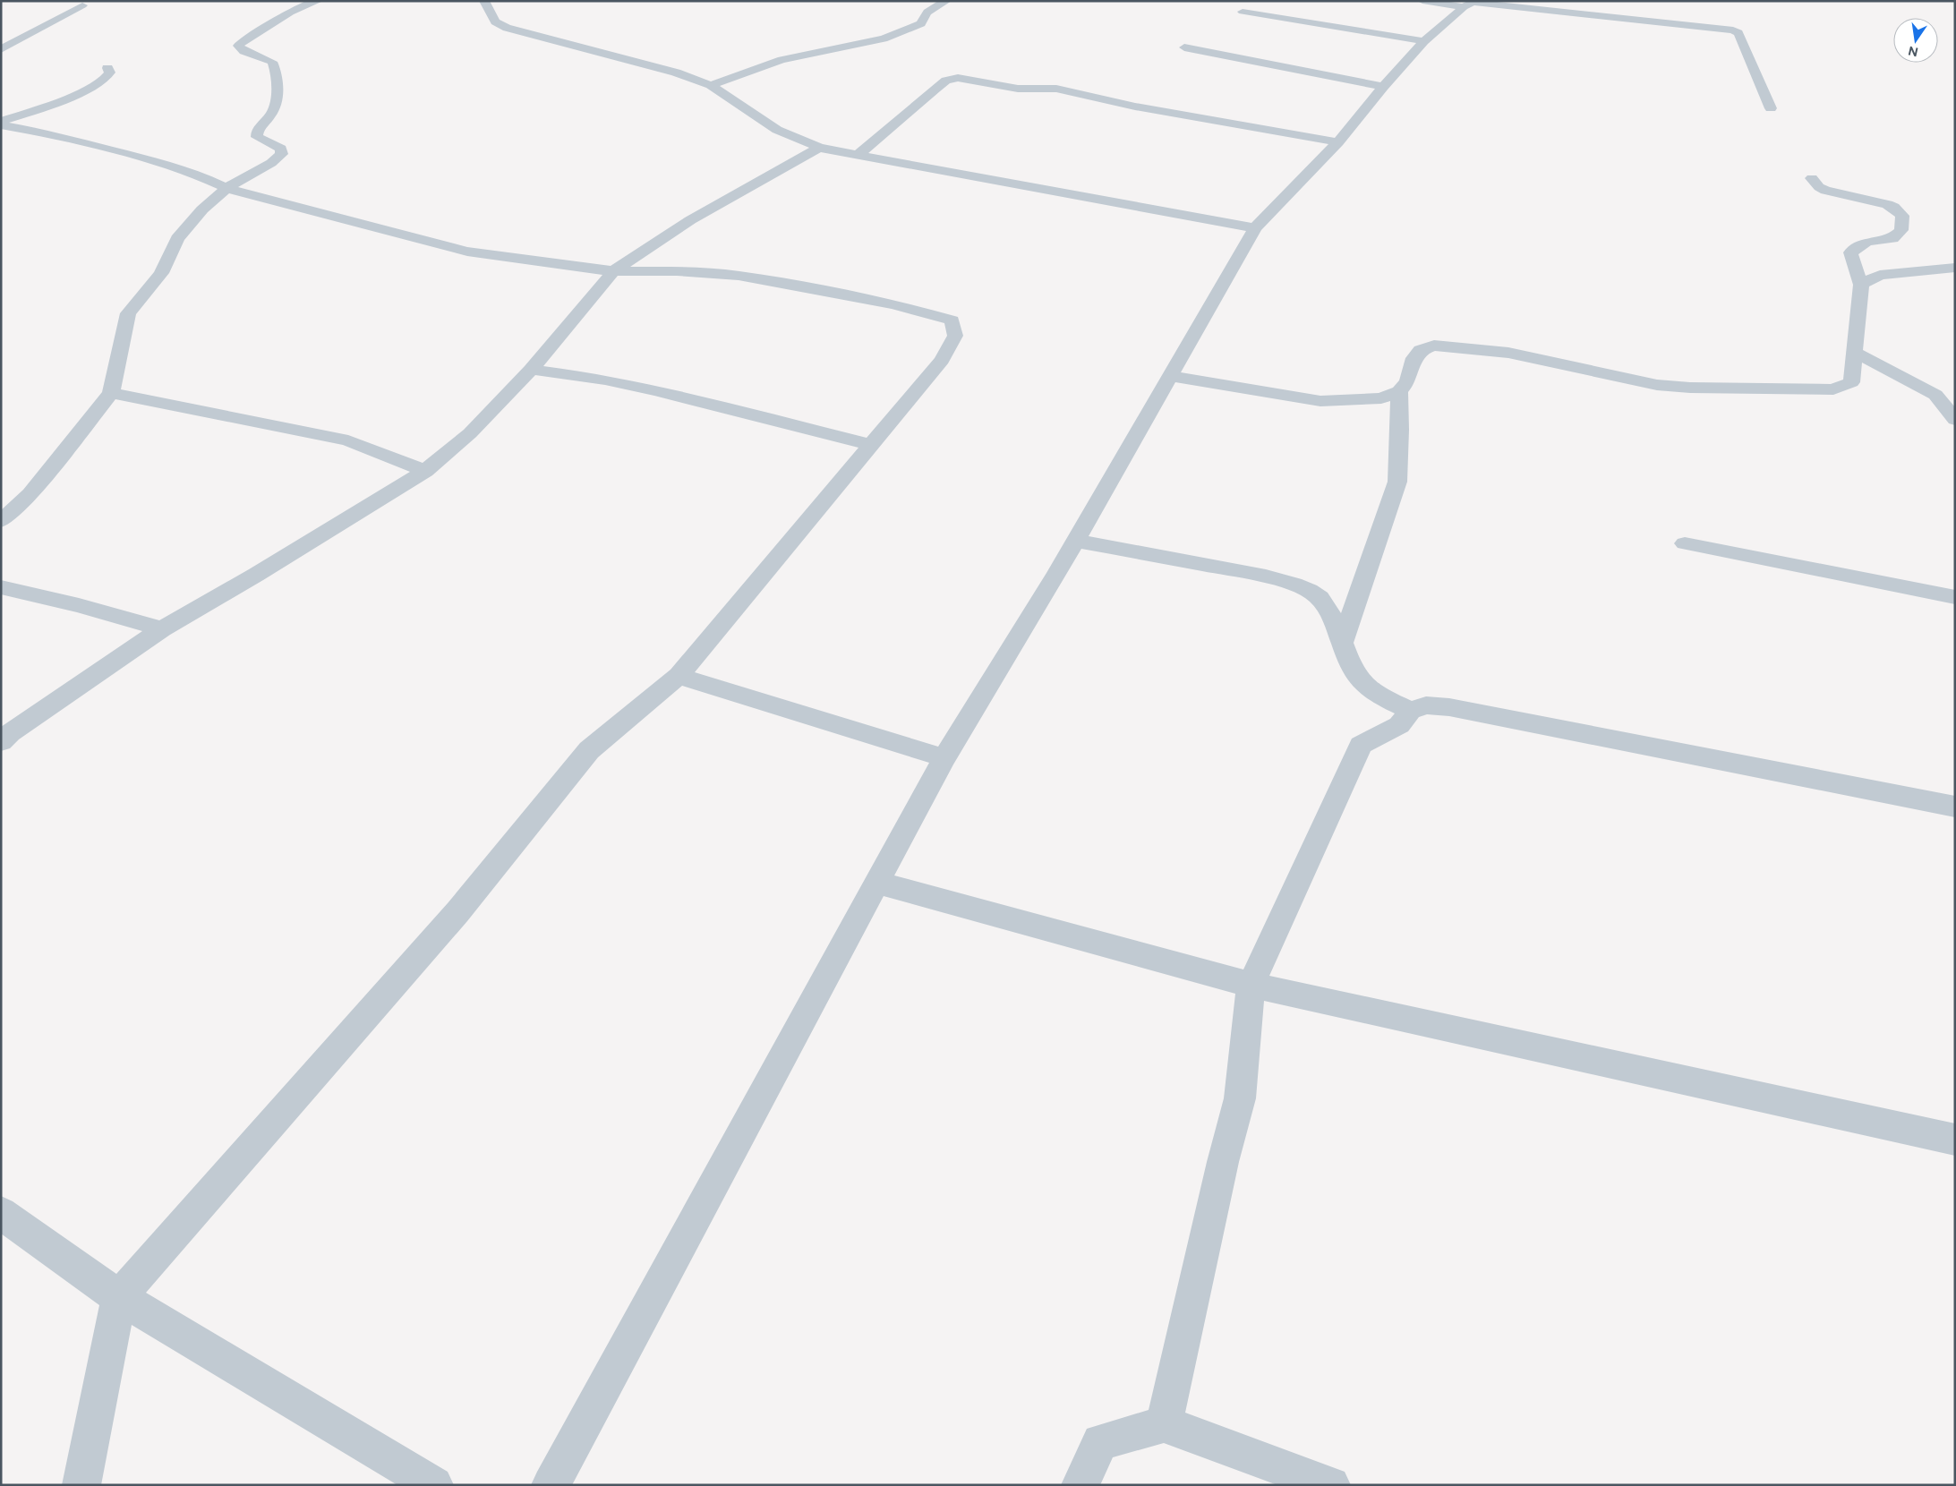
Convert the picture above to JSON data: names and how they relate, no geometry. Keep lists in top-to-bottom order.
{
  "north": "bottom"
}
